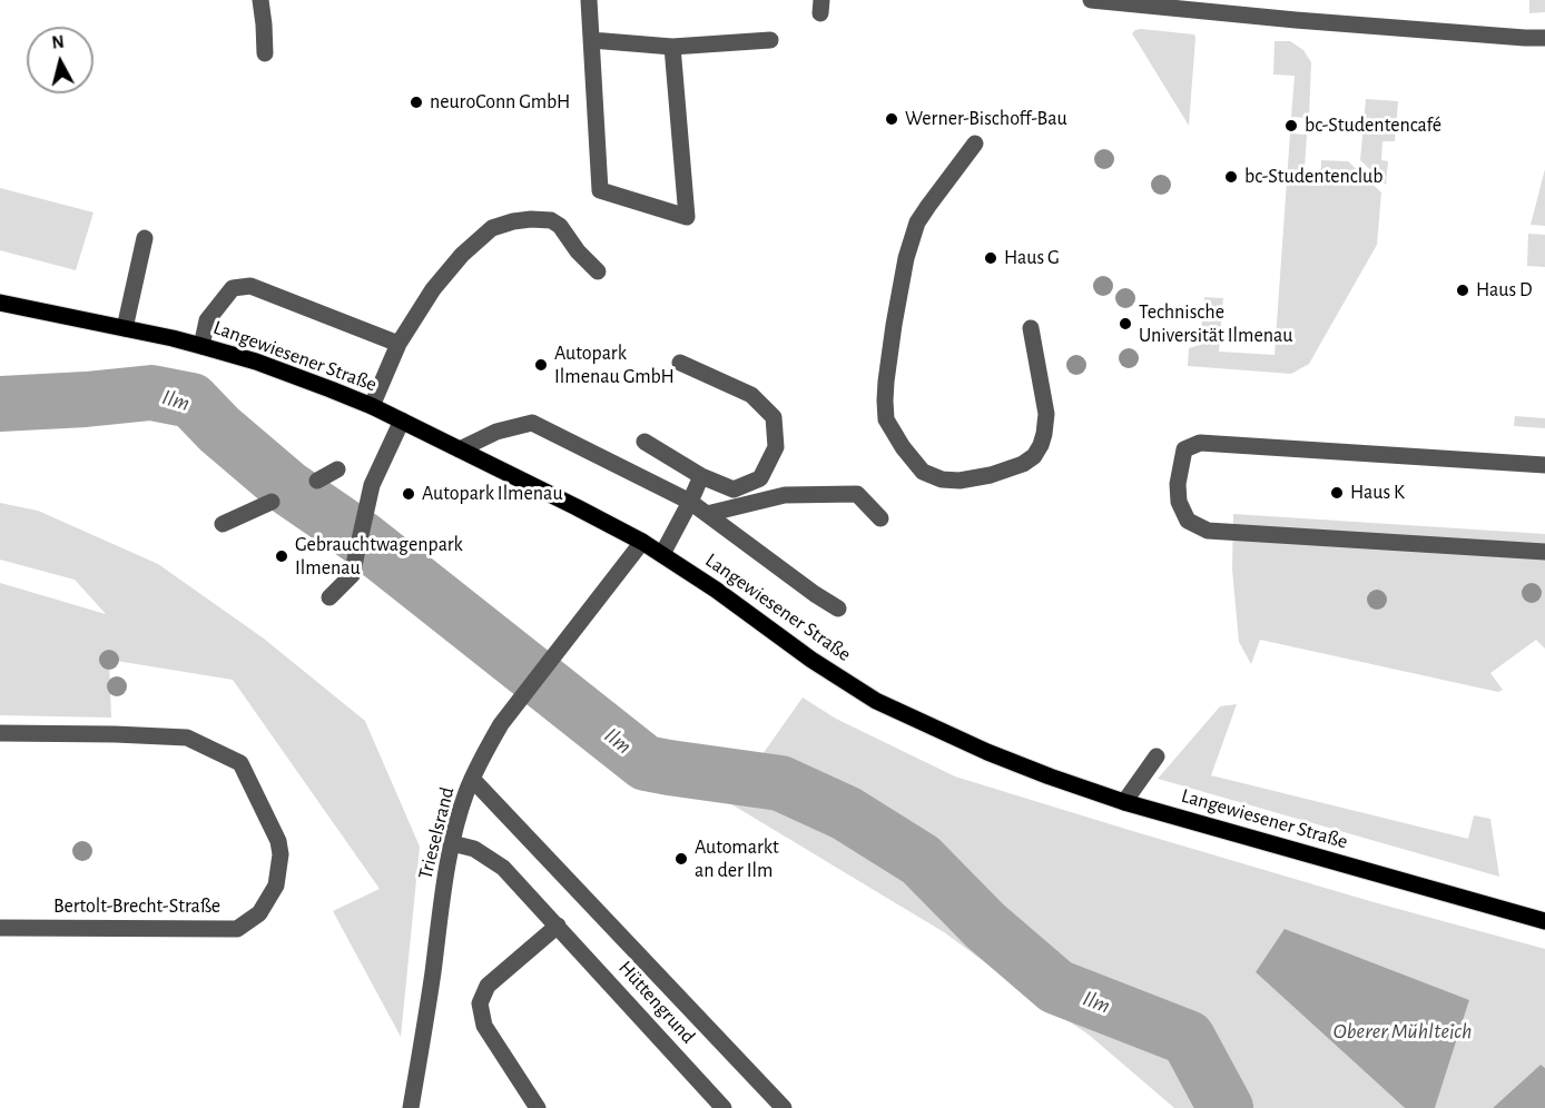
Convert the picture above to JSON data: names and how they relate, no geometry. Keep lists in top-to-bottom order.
{
  "streets": {
    "main road": ["Langewiesener Straße"],
    "street": ["Trieselsrand", "Bertolt-Brecht-Straße", "Hüttengrund"]
  },
  "crossings": [
    ["Langewiesener Straße", "Trieselsrand"],
    ["Trieselsrand", "Hüttengrund"]
  ],
  "water": ["Ilm", "Oberer Mühlteich"],
  "places": [
    "neuroConn GmbH",
    "Werner-Bischoff-Bau",
    "bc-Studentencafé",
    "bc-Studentenclub",
    "Haus G",
    "Haus D",
    "Technische Universität Ilmenau",
    "Autopark Ilmenau GmbH",
    "Haus K",
    "Autopark Ilmenau",
    "Gebrauchtwagenpark Ilmenau",
    "Automarkt an der Ilm"
  ],
  "north": "top"
}
